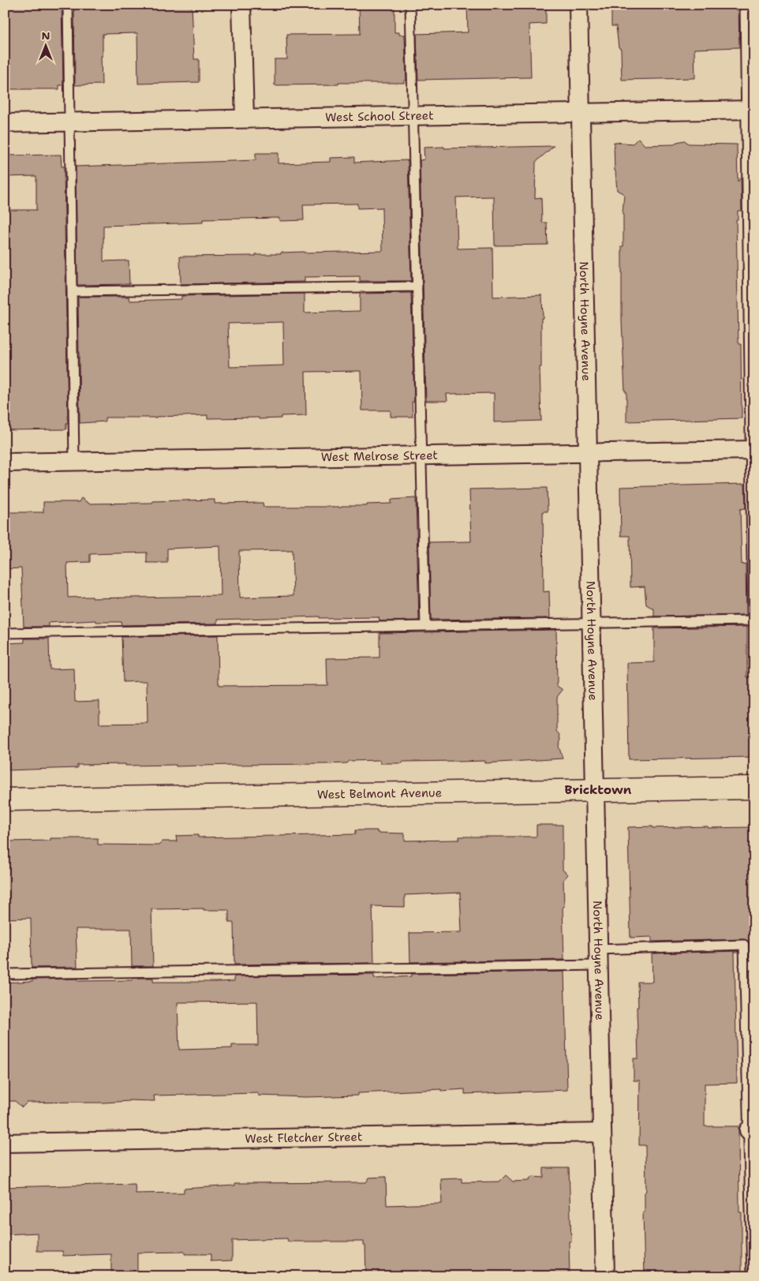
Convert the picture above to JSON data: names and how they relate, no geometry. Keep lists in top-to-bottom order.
{
  "streets": {
    "main road": ["West Belmont Avenue"],
    "street": [
      "West School Street",
      "North Hoyne Avenue",
      "West Melrose Street",
      "West Fletcher Street"
    ]
  },
  "crossings": [
    ["West School Street", "North Hoyne Avenue"],
    ["North Hoyne Avenue", "West Melrose Street"],
    ["North Hoyne Avenue", "West Belmont Avenue"],
    ["North Hoyne Avenue", "West Fletcher Street"]
  ],
  "districts": ["Bricktown"],
  "north": "top"
}
